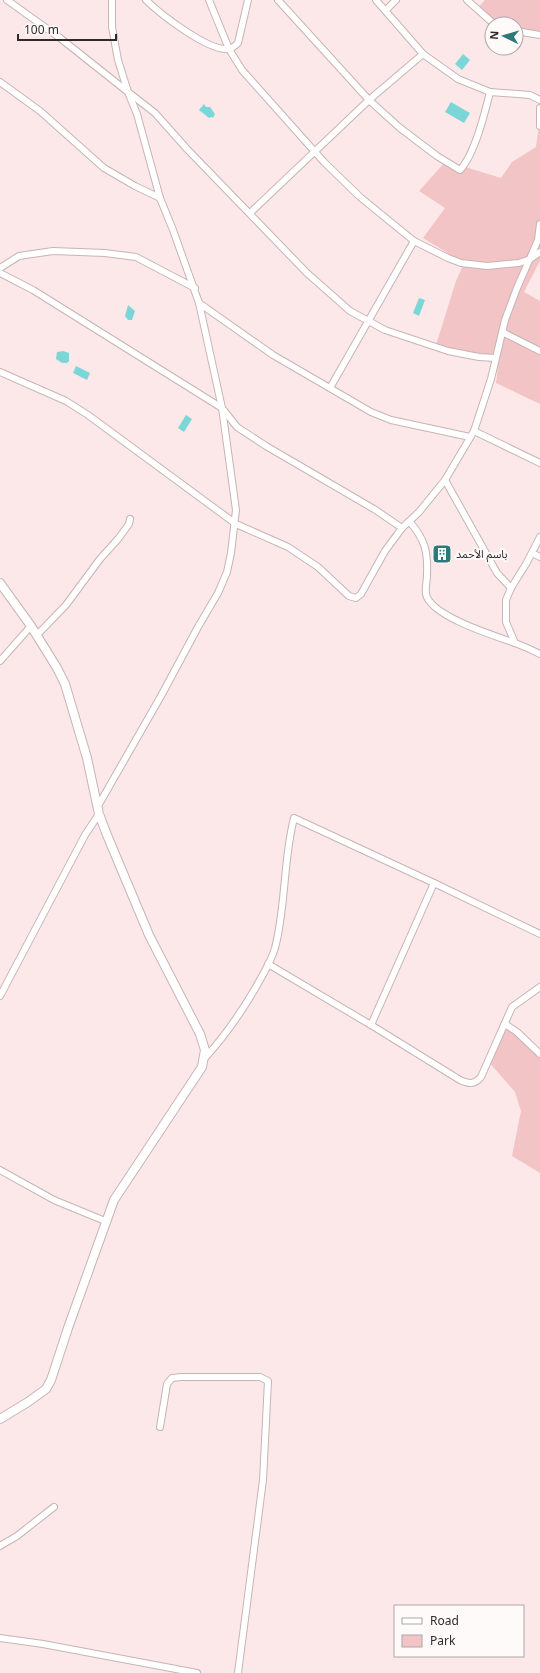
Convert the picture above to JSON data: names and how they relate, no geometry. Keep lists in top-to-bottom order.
{
  "places": {
    "building": ["باسم الأحمد"]
  },
  "legend": ["Road", "Park"],
  "scale_bar": "100 m",
  "north": "left"
}
